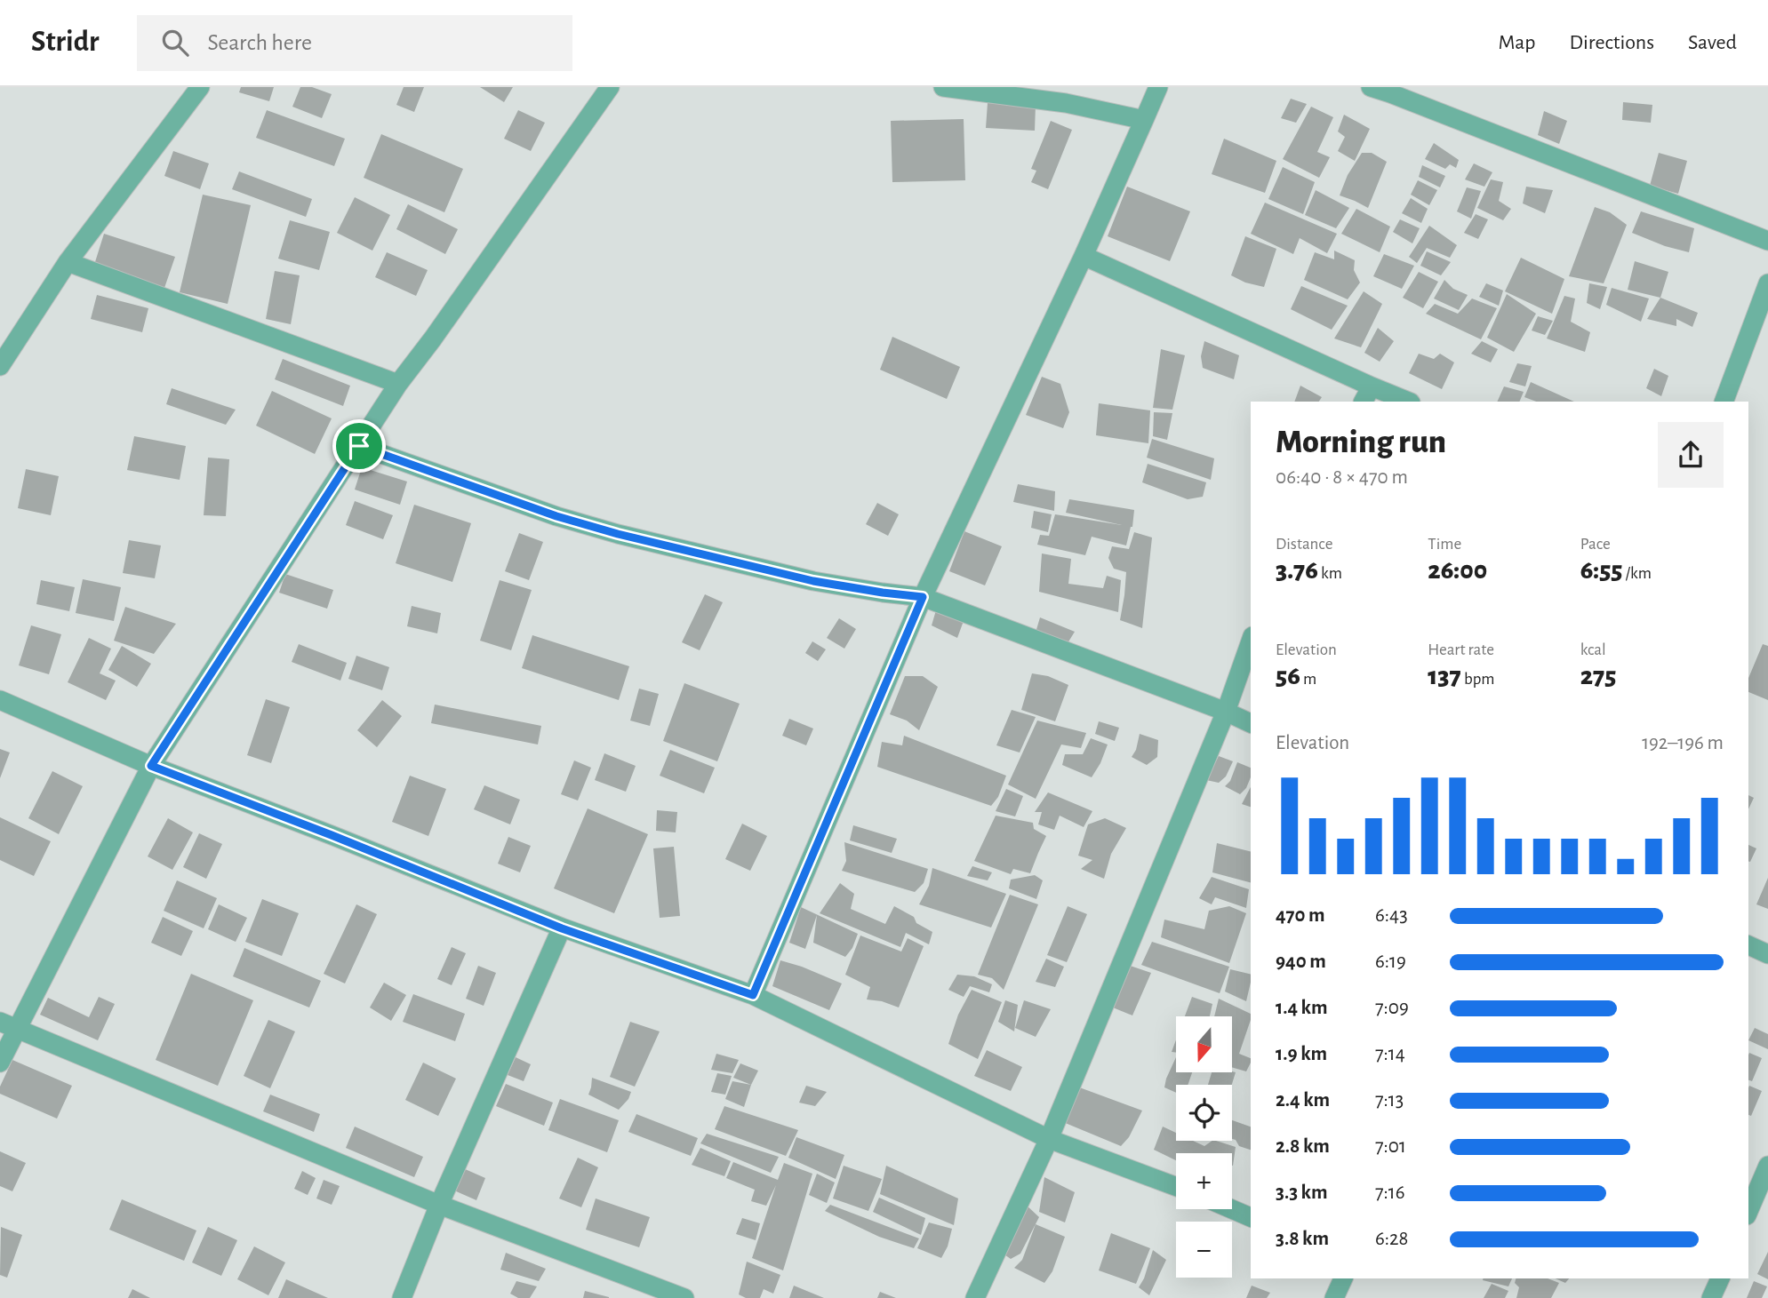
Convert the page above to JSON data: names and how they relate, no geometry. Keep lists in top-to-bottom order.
{
  "north": "bottom",
  "page": {
    "header": "Stridr",
    "search": "Search here",
    "nav": ["Map", "Directions", "Saved"],
    "heading": ["Morning run", "06:40 · 8 × 470 m"],
    "stats": [
      ["Distance", "3.76 km"],
      ["Time", "26:00"],
      ["Pace", "6:55 /km"],
      ["Elevation", "56 m"],
      ["Heart rate", "137 bpm"],
      ["kcal", "275"]
    ],
    "chart": ["Elevation", "192–196 m"],
    "list": [
      {
        "name": "470 m",
        "note": "6:43"
      },
      {
        "name": "940 m",
        "note": "6:19"
      },
      {
        "name": "1.4 km",
        "note": "7:09"
      },
      {
        "name": "1.9 km",
        "note": "7:14"
      },
      {
        "name": "2.4 km",
        "note": "7:13"
      },
      {
        "name": "2.8 km",
        "note": "7:01"
      },
      {
        "name": "3.3 km",
        "note": "7:16"
      },
      {
        "name": "3.8 km",
        "note": "6:28"
      }
    ],
    "map_buttons": ["+", "−"]
  }
}
